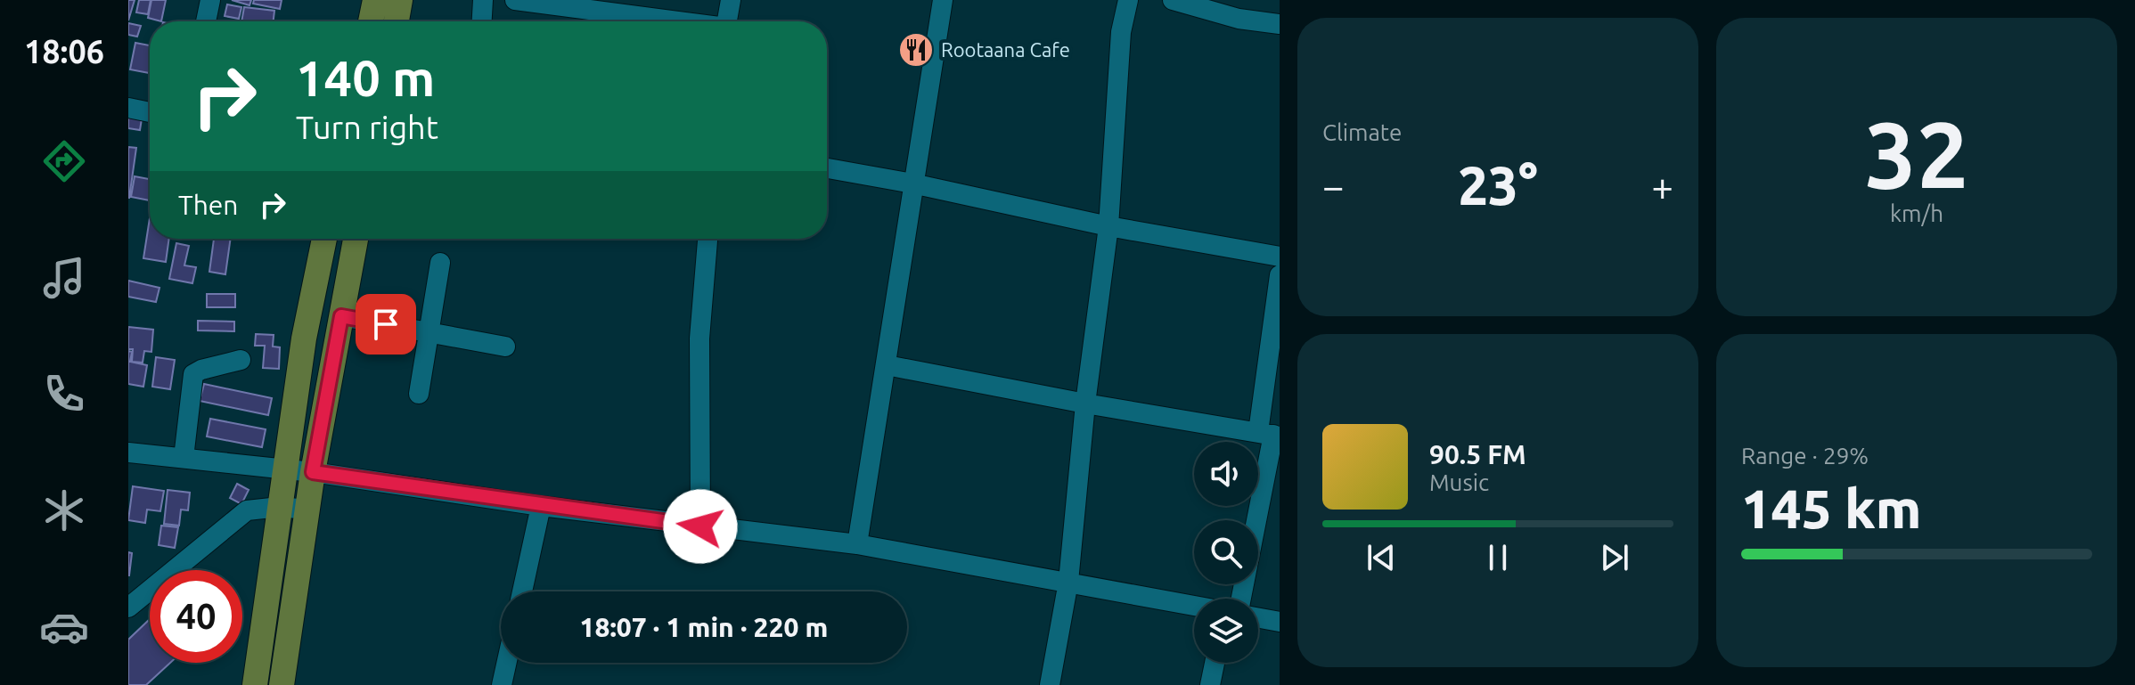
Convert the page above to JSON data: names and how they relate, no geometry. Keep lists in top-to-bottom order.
{
  "places": {
    "restaurant": ["Rootaana Cafe"]
  },
  "page": {
    "tabs": "18:06",
    "tile": [
      "Climate",
      ["32", "km/h"],
      ["Range · 29%", "145 km"]
    ],
    "turn": ["140 m", "Turn right"],
    "heat": ["−", "23°", "+"],
    "then": "Then",
    "song": ["90.5 FM", "Music"],
    "limit": "40",
    "trip": "18:07 · 1 min · 220 m"
  }
}
